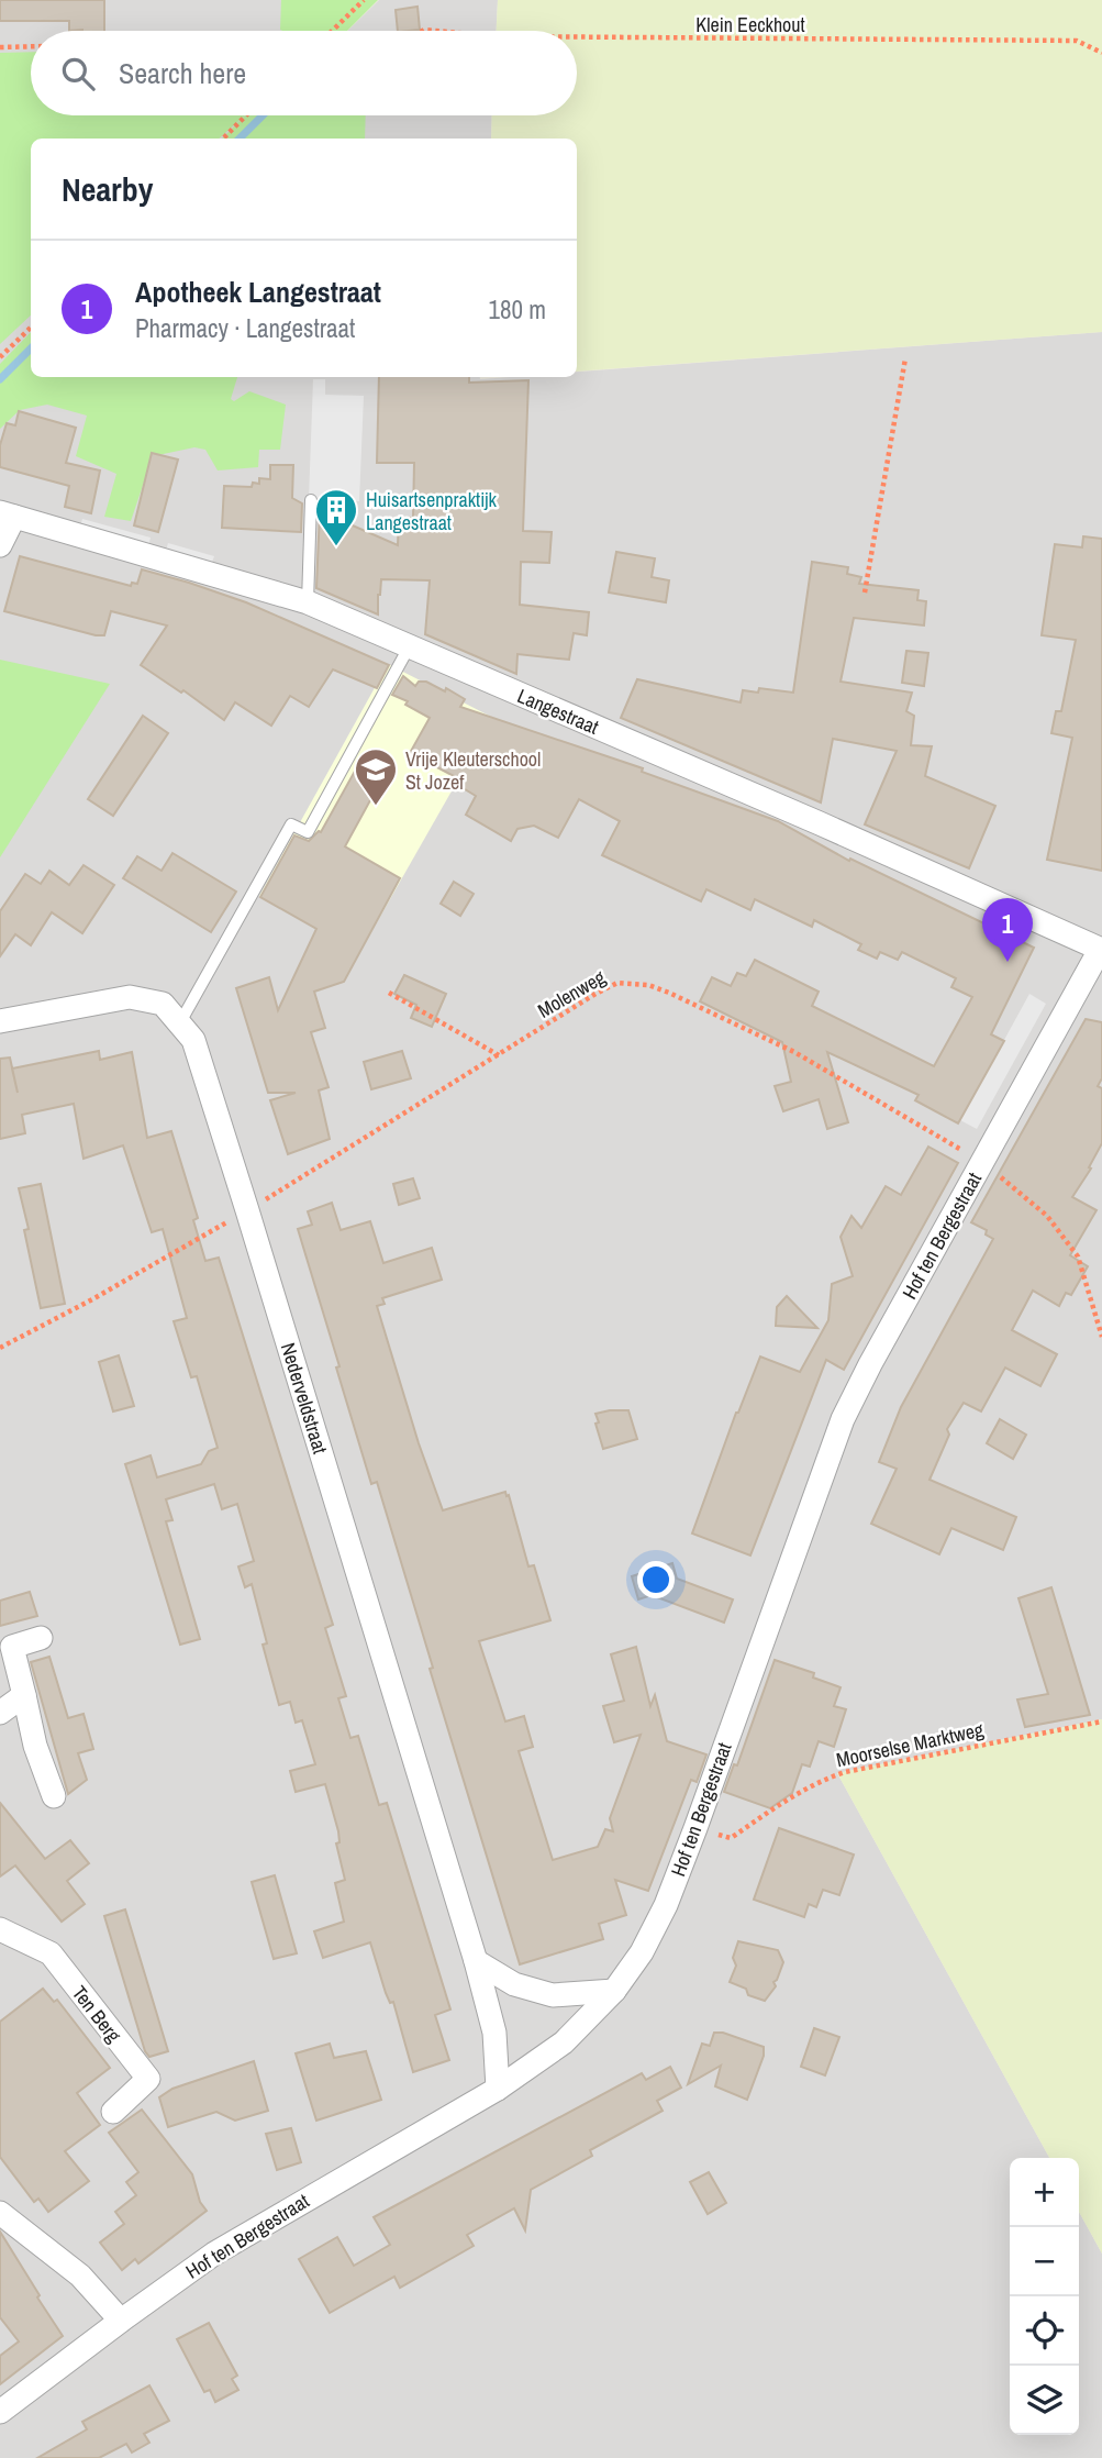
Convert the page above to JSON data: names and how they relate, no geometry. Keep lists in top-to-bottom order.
{
  "streets": {
    "street": [
      "Langestraat",
      "Hof ten Bergestraat",
      "Nederveldstraat",
      "Ten Berg"
    ],
    "path": ["Klein Eeckhout", "Molenweg", "Moorselse Marktweg"]
  },
  "crossings": [
    ["Langestraat", "Hof ten Bergestraat"],
    ["Molenweg", "Hof ten Bergestraat"],
    ["Molenweg", "Nederveldstraat"],
    ["Hof ten Bergestraat", "Nederveldstraat"],
    ["Hof ten Bergestraat", "Moorselse Marktweg"]
  ],
  "places": {
    "building": ["Huisartsenpraktijk Langestraat"],
    "school or university": ["Vrije Kleuterschool St Jozef"]
  },
  "page": {
    "search": "Search here",
    "heading": "Nearby",
    "list": [
      {
        "mark": "1",
        "name": "Apotheek Langestraat",
        "note": "Pharmacy · Langestraat",
        "value": "180 m"
      }
    ],
    "pins": "1",
    "map_buttons": ["+", "−"]
  }
}
